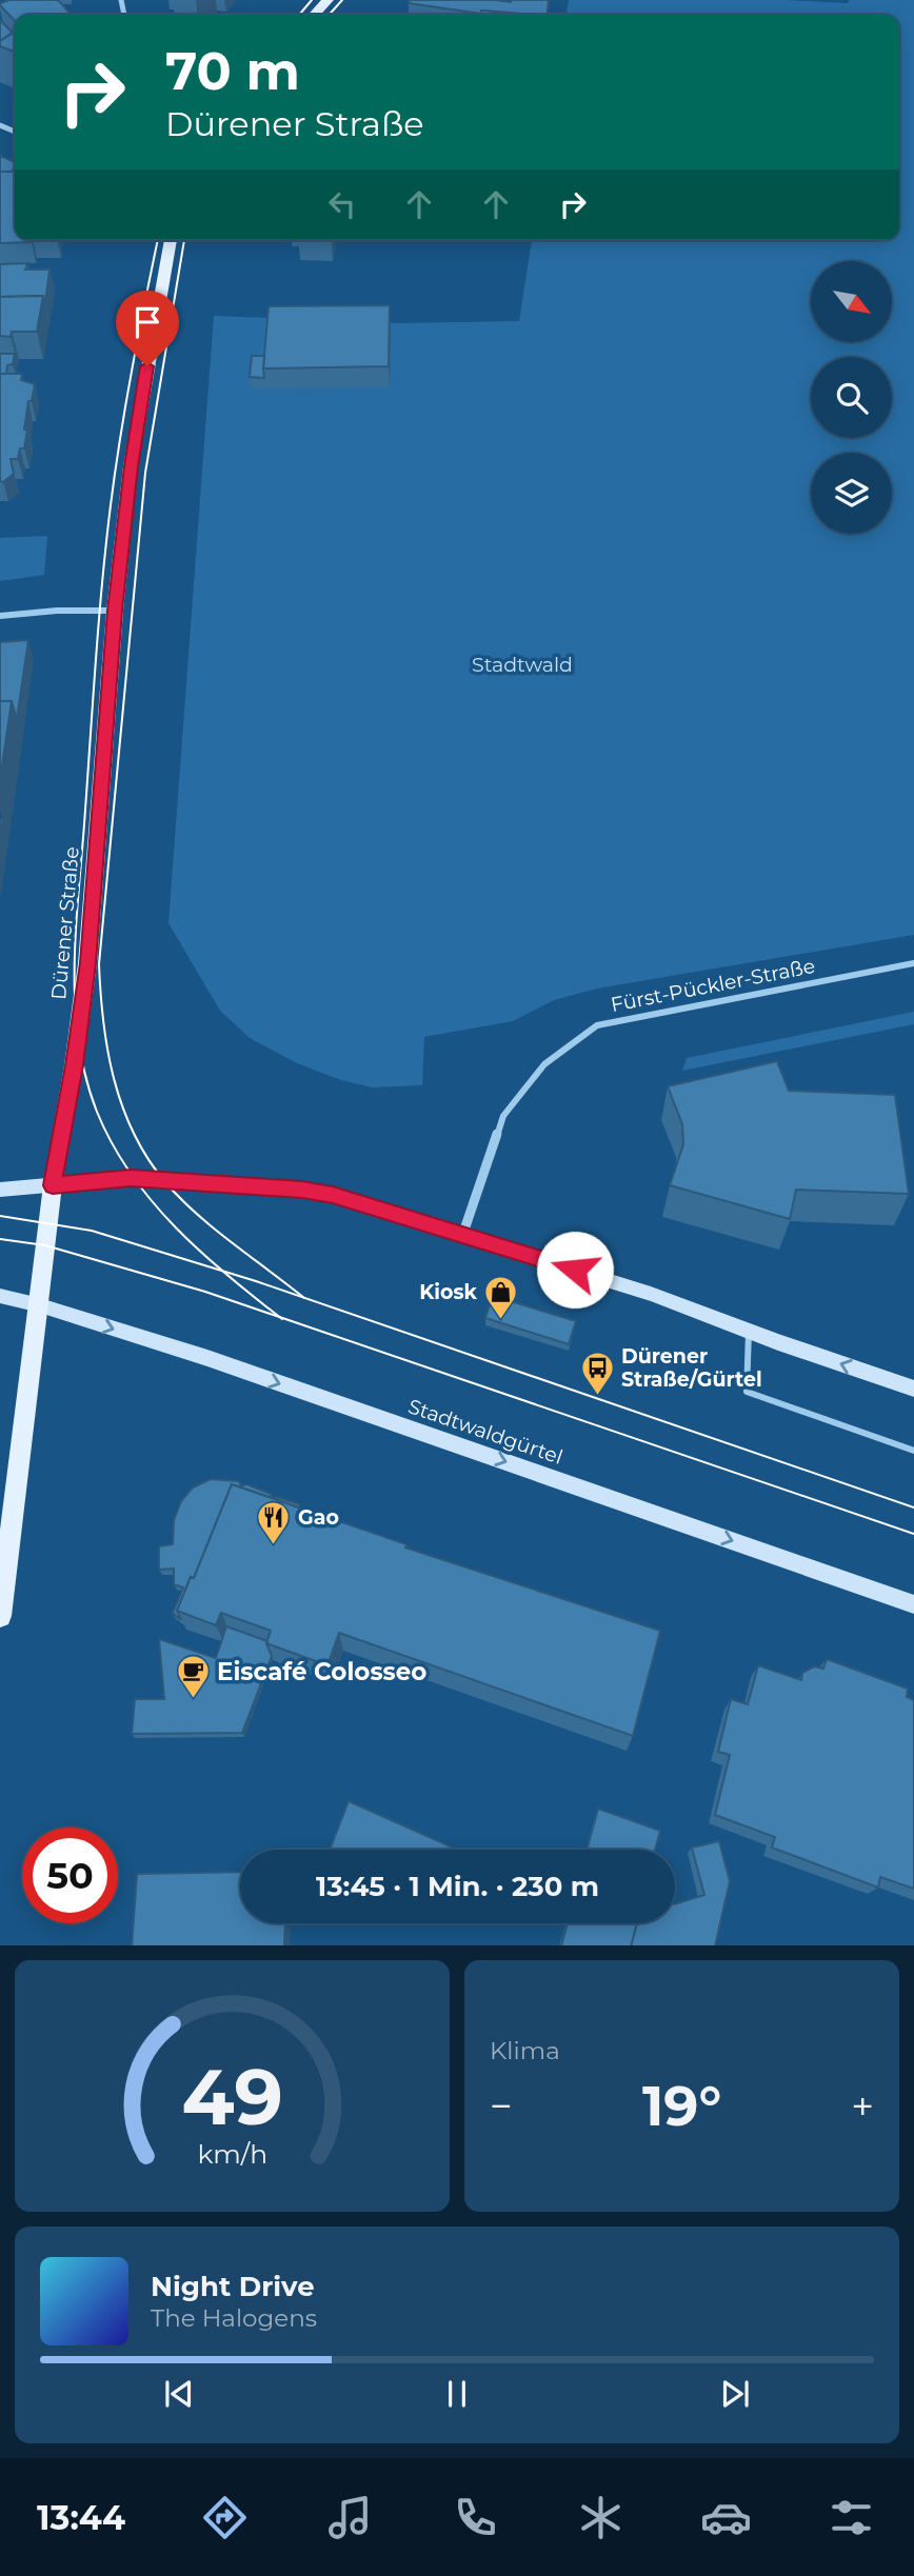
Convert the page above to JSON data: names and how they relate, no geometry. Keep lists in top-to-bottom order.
{
  "streets": {
    "main road": ["Dürener Straße", "Stadtwaldgürtel"],
    "street": ["Fürst-Pückler-Straße"]
  },
  "crossings": [
    ["Dürener Straße", "Stadtwaldgürtel"]
  ],
  "one_way": ["Stadtwaldgürtel"],
  "parks": ["Stadtwald"],
  "places": {
    "shop": ["Kiosk"],
    "bus stop": ["Dürener Straße/Gürtel"],
    "restaurant": ["Gao"],
    "cafe": ["Eiscafé Colosseo"]
  },
  "north": "bottom right",
  "page": {
    "turn": ["70 m", "Dürener Straße"],
    "limit": "50",
    "trip": "13:45 · 1 Min. · 230 m",
    "tile": "Klima",
    "heat": ["−", "19°", "+"],
    "song": ["Night Drive", "The Halogens"],
    "tabs": "13:44",
    "gauge": ["49", "km/h"]
  }
}
